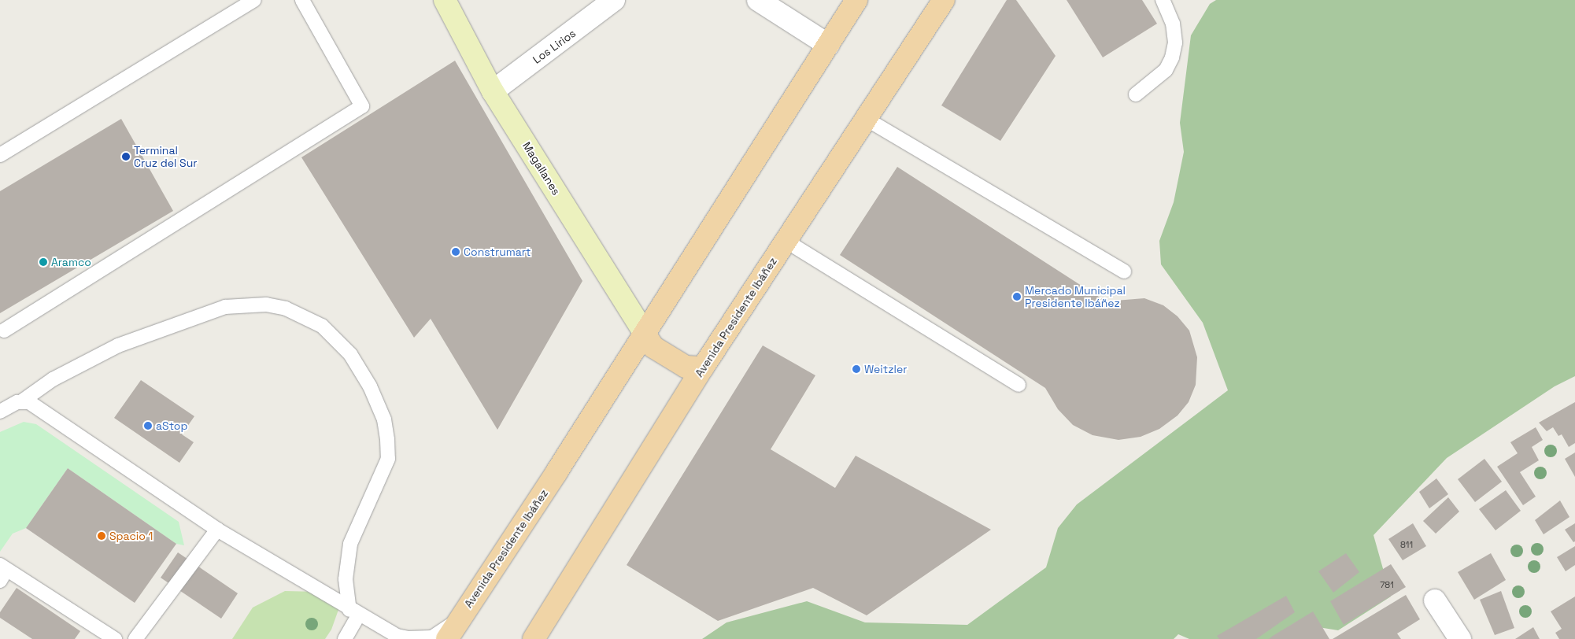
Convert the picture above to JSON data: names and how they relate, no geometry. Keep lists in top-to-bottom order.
{
  "streets": {
    "main road": ["Avenida Presidente Ibáñez"],
    "street": ["Los Lirios", "Magallanes"]
  },
  "crossings": [
    ["Los Lirios", "Magallanes"],
    ["Magallanes", "Avenida Presidente Ibáñez"]
  ],
  "places": [
    "Terminal Cruz del Sur",
    "Construmart",
    "Aramco",
    "Mercado Municipal Presidente Ibáñez",
    "Weitzler",
    "aStop",
    "Spacio 1"
  ],
  "house_numbers": ["811", "781"]
}
